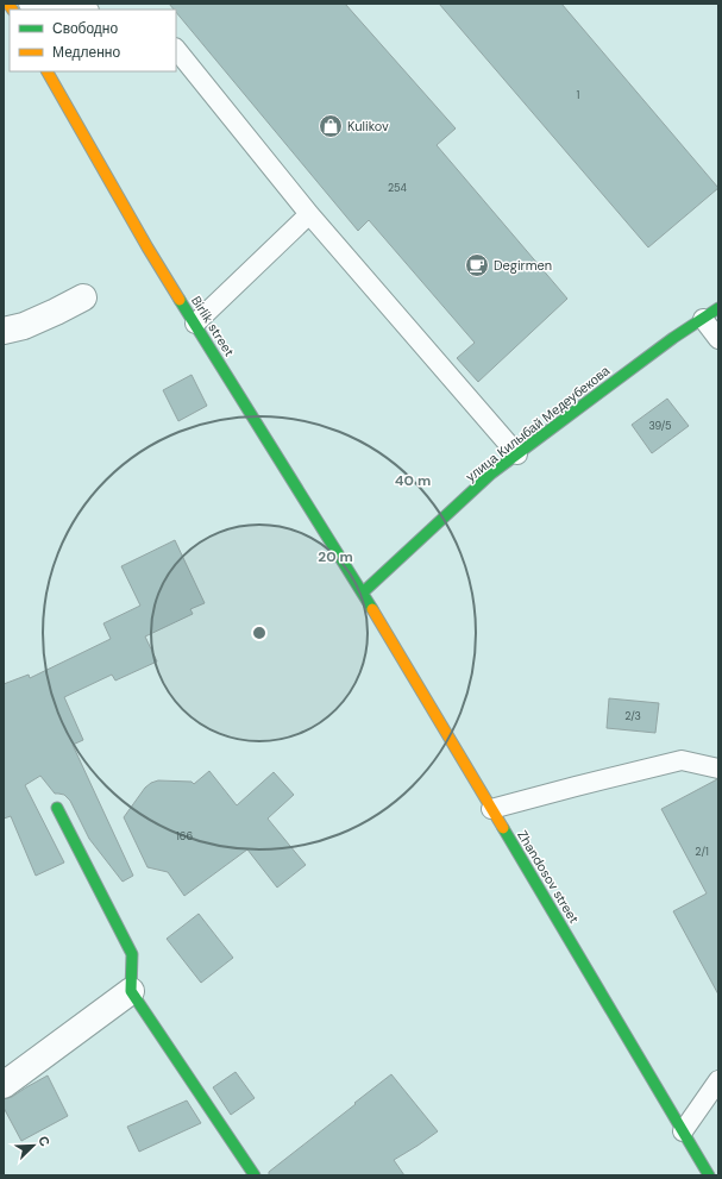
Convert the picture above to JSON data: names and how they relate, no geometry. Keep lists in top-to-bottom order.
{
  "streets": {
    "main road": ["Birlik street", "улица Килыбай Медеубекова", "Zhandosov street"]
  },
  "crossings": [
    ["Birlik street", "улица Килыбай Медеубекова"],
    ["Birlik street", "Zhandosov street"],
    ["улица Килыбай Медеубекова", "Zhandosov street"]
  ],
  "places": {
    "shop": ["Kulikov"],
    "cafe": ["Degirmen"]
  },
  "house_numbers": [
    "1",
    "254",
    "39/5",
    "2/3",
    "166",
    "2/1"
  ],
  "legend": ["Свободно", "Медленно"],
  "north": "top right",
  "rings": ["40 m", "20 m"]
}
